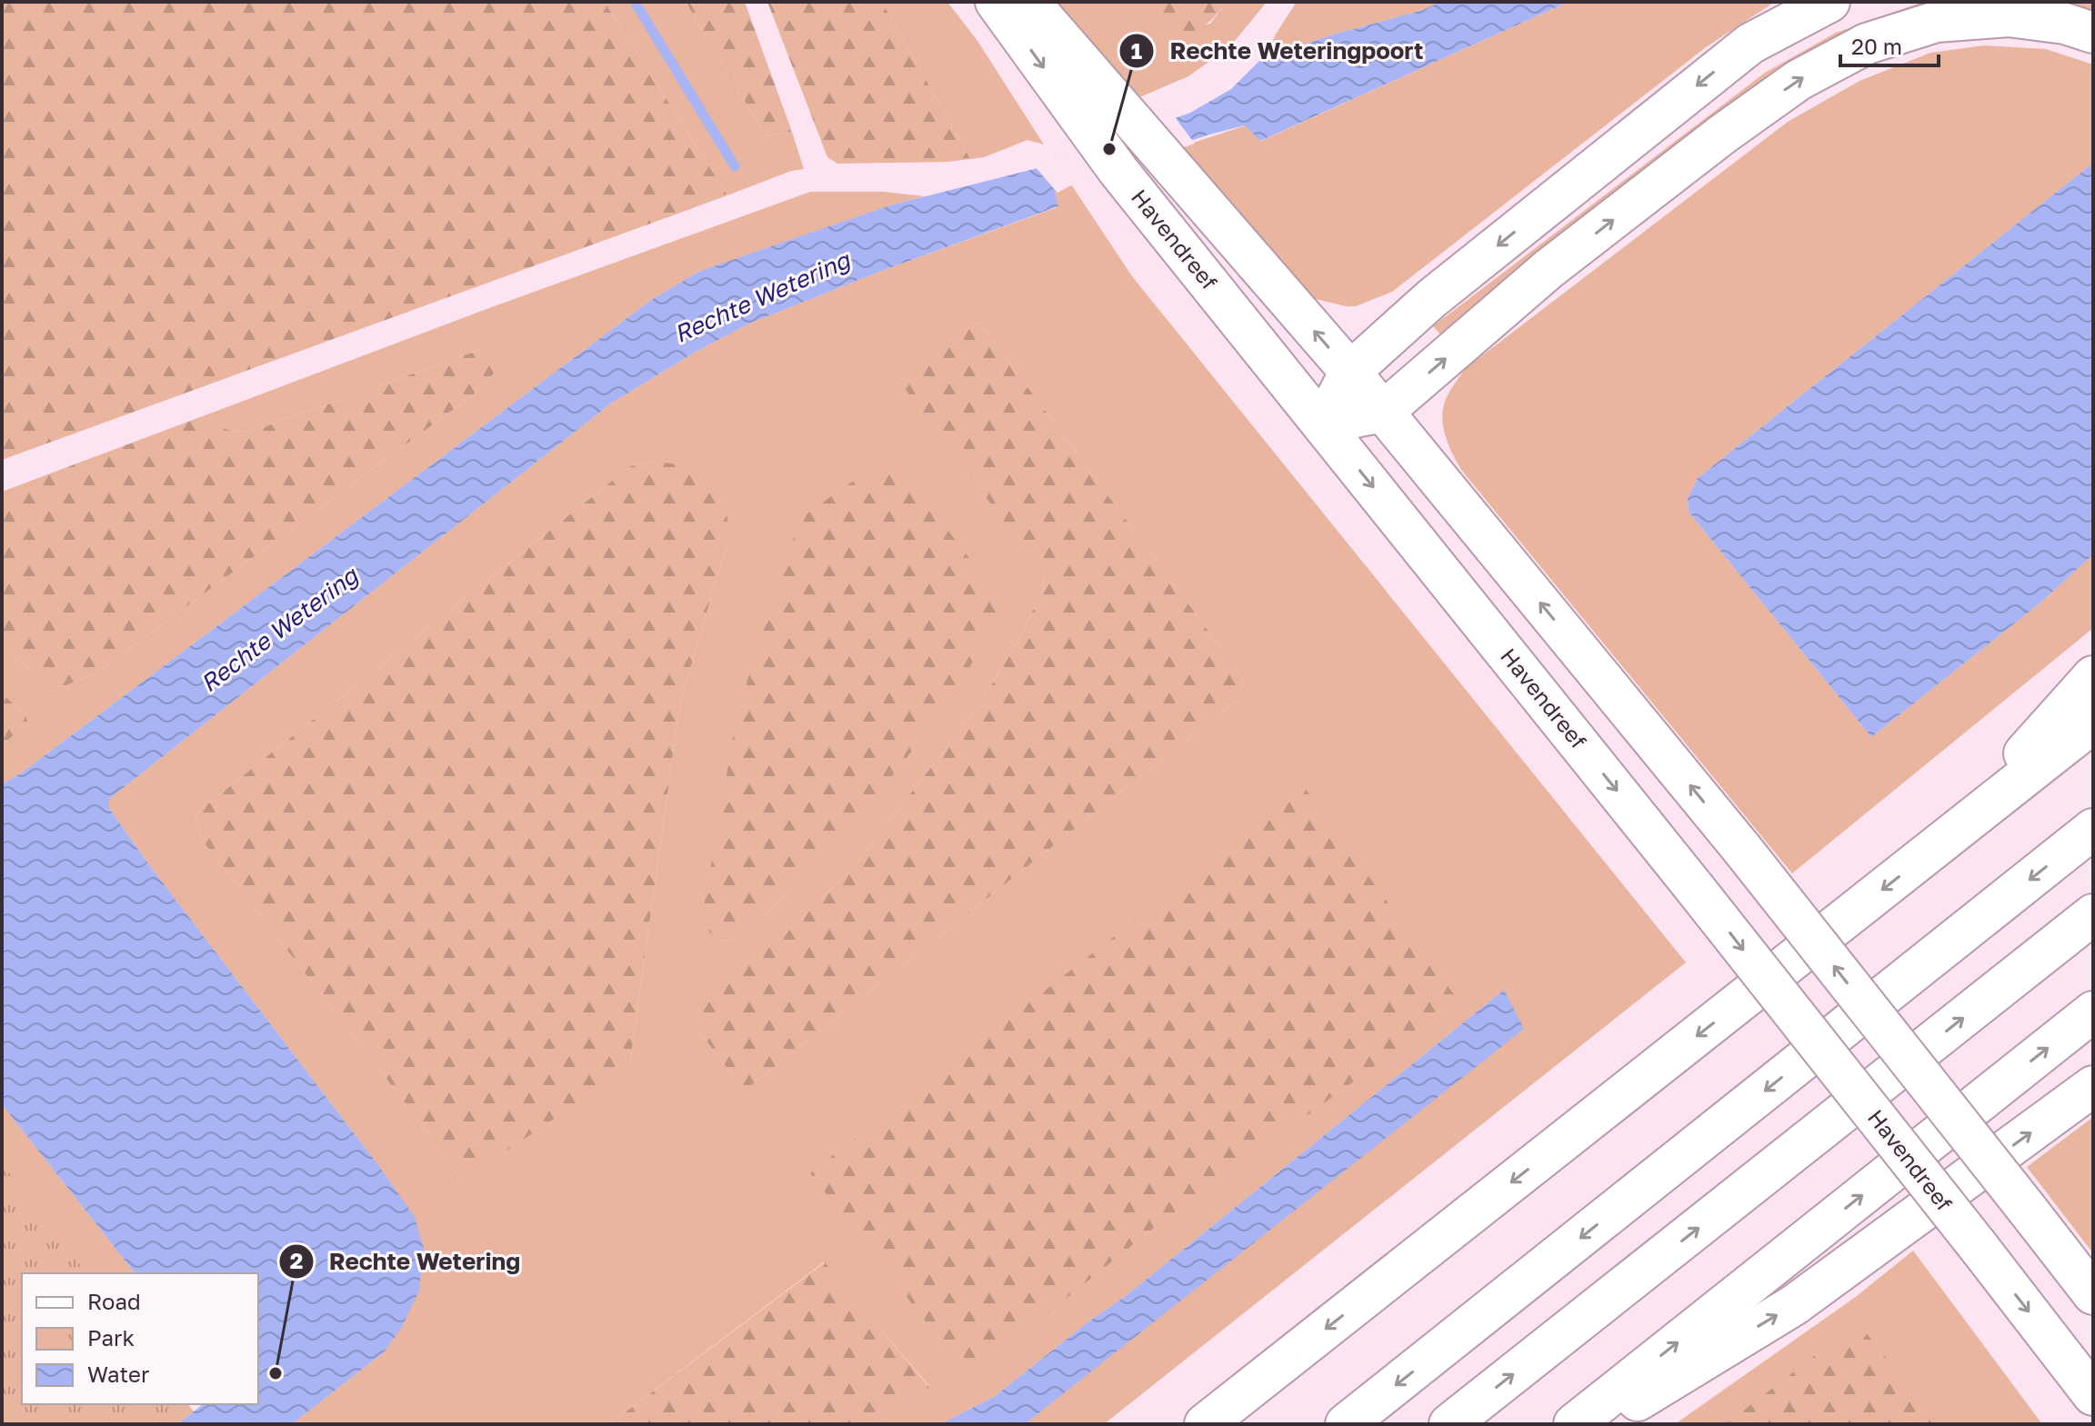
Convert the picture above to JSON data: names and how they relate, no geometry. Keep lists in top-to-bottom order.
{
  "streets": {
    "main road": ["Havendreef"]
  },
  "water": ["Rechte Wetering"],
  "places": ["Rechte Weteringpoort", "Rechte Wetering"],
  "legend": ["Road", "Park", "Water"],
  "scale_bar": "20 m"
}
